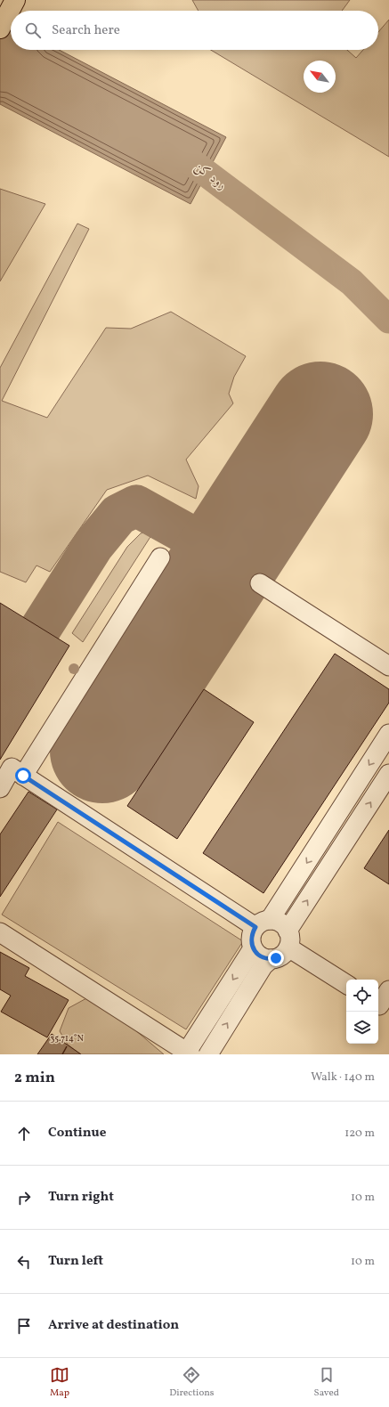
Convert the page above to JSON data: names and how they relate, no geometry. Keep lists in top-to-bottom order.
{
  "water": ["رود کن"],
  "north": "top left",
  "page": {
    "search": "Search here",
    "heading": ["2 min", "Walk · 140 m"],
    "list": [
      ["Continue", "120 m"],
      ["Turn right", "10 m"],
      ["Turn left", "10 m"],
      "Arrive at destination"
    ],
    "nav": ["Map", "Directions", "Saved"]
  },
  "coordinates": ["35.714°N"]
}
